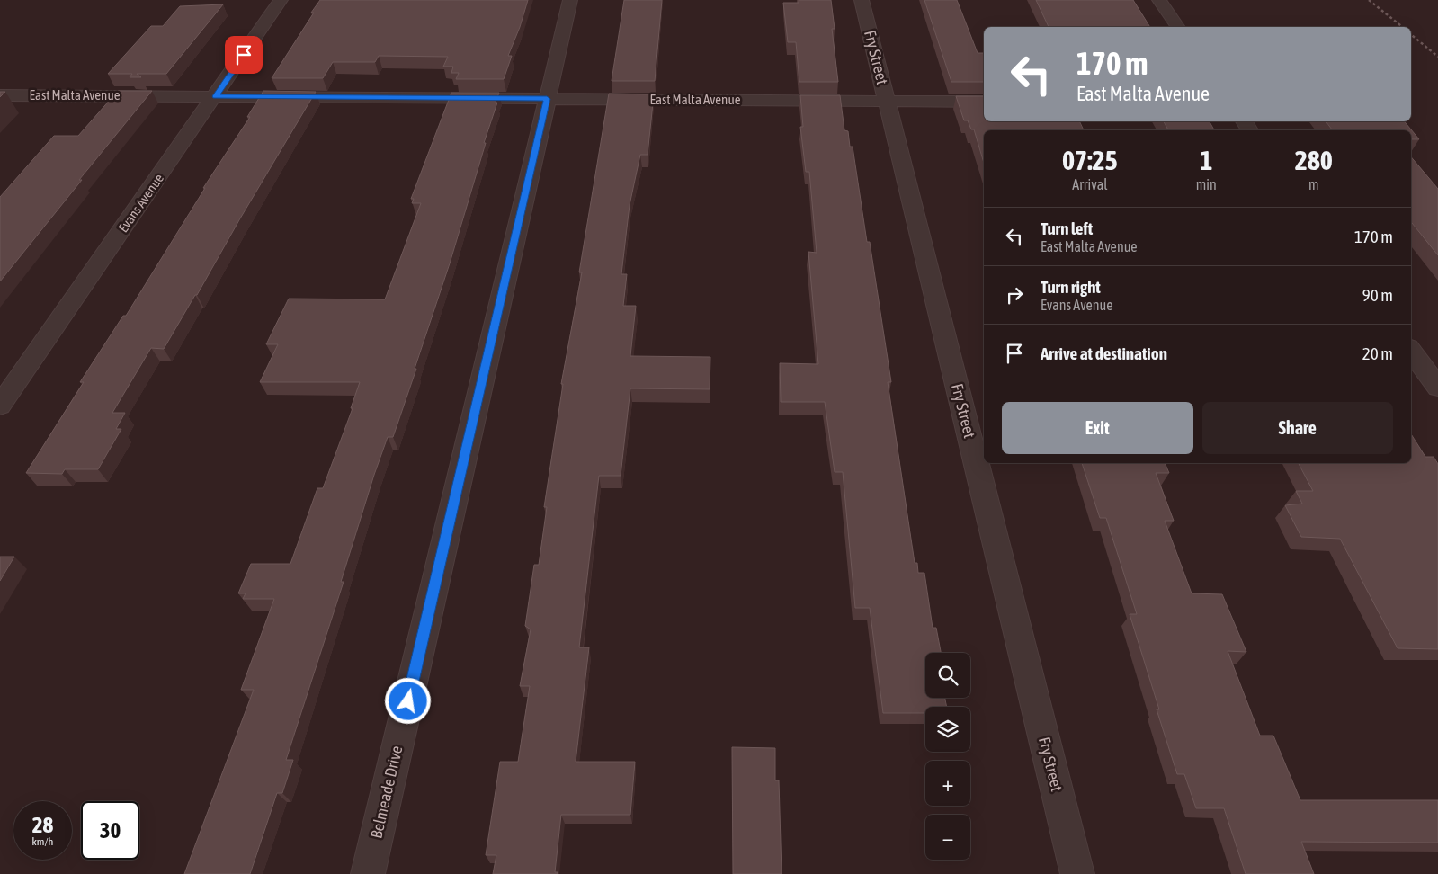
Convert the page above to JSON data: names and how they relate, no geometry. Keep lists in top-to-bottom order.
{
  "streets": {
    "street": [
      "Fry Street",
      "East Malta Avenue",
      "Evans Avenue",
      "Belmeade Drive"
    ]
  },
  "crossings": [
    ["Fry Street", "East Malta Avenue"],
    ["East Malta Avenue", "Evans Avenue"],
    ["East Malta Avenue", "Belmeade Drive"]
  ],
  "page": {
    "turn": ["170 m", "East Malta Avenue"],
    "eta": [
      "07:25",
      "Arrival",
      "1",
      "min",
      "280",
      "m"
    ],
    "list": [
      {
        "name": "Turn left",
        "note": "East Malta Avenue",
        "value": "170 m"
      },
      {
        "name": "Turn right",
        "note": "Evans Avenue",
        "value": "90 m"
      },
      {
        "name": "Arrive at destination",
        "value": "20 m"
      }
    ],
    "buttons": ["Exit", "Share"],
    "map_buttons": ["+", "−"],
    "speed": "28 km/h",
    "limit": "30"
  }
}
